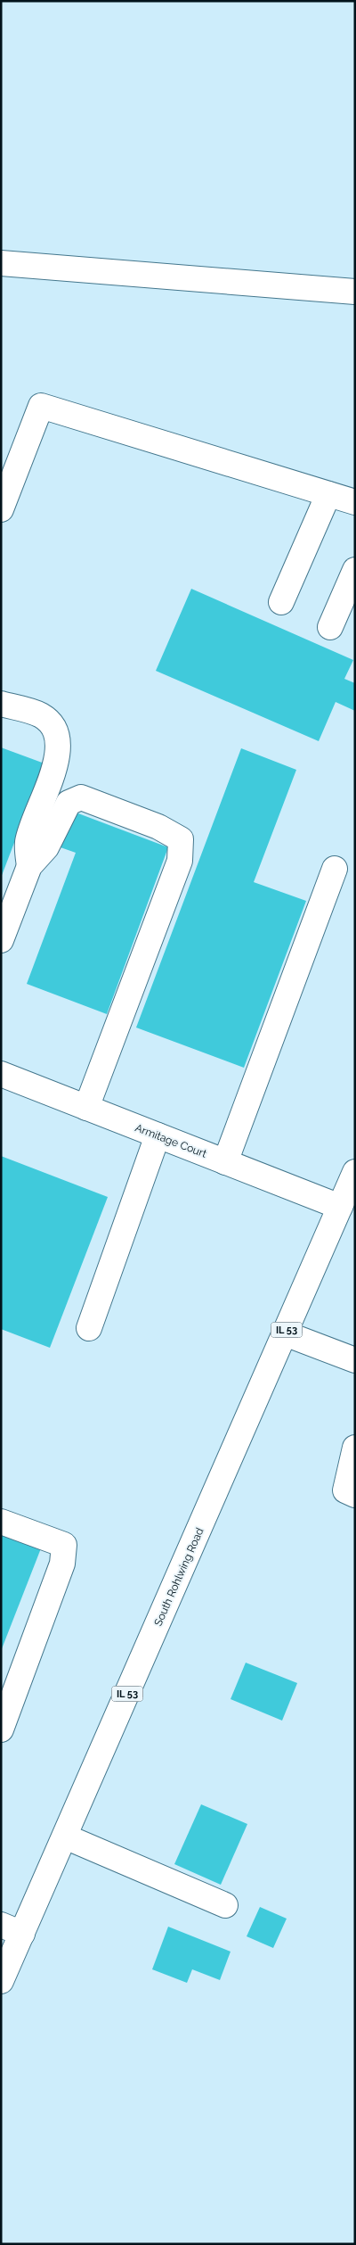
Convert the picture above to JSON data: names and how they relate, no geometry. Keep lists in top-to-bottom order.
{
  "streets": {
    "main road": ["Armitage Court", "IL 53", "South Rohlwing Road"]
  },
  "crossings": [
    ["Armitage Court", "South Rohlwing Road"]
  ]
}
